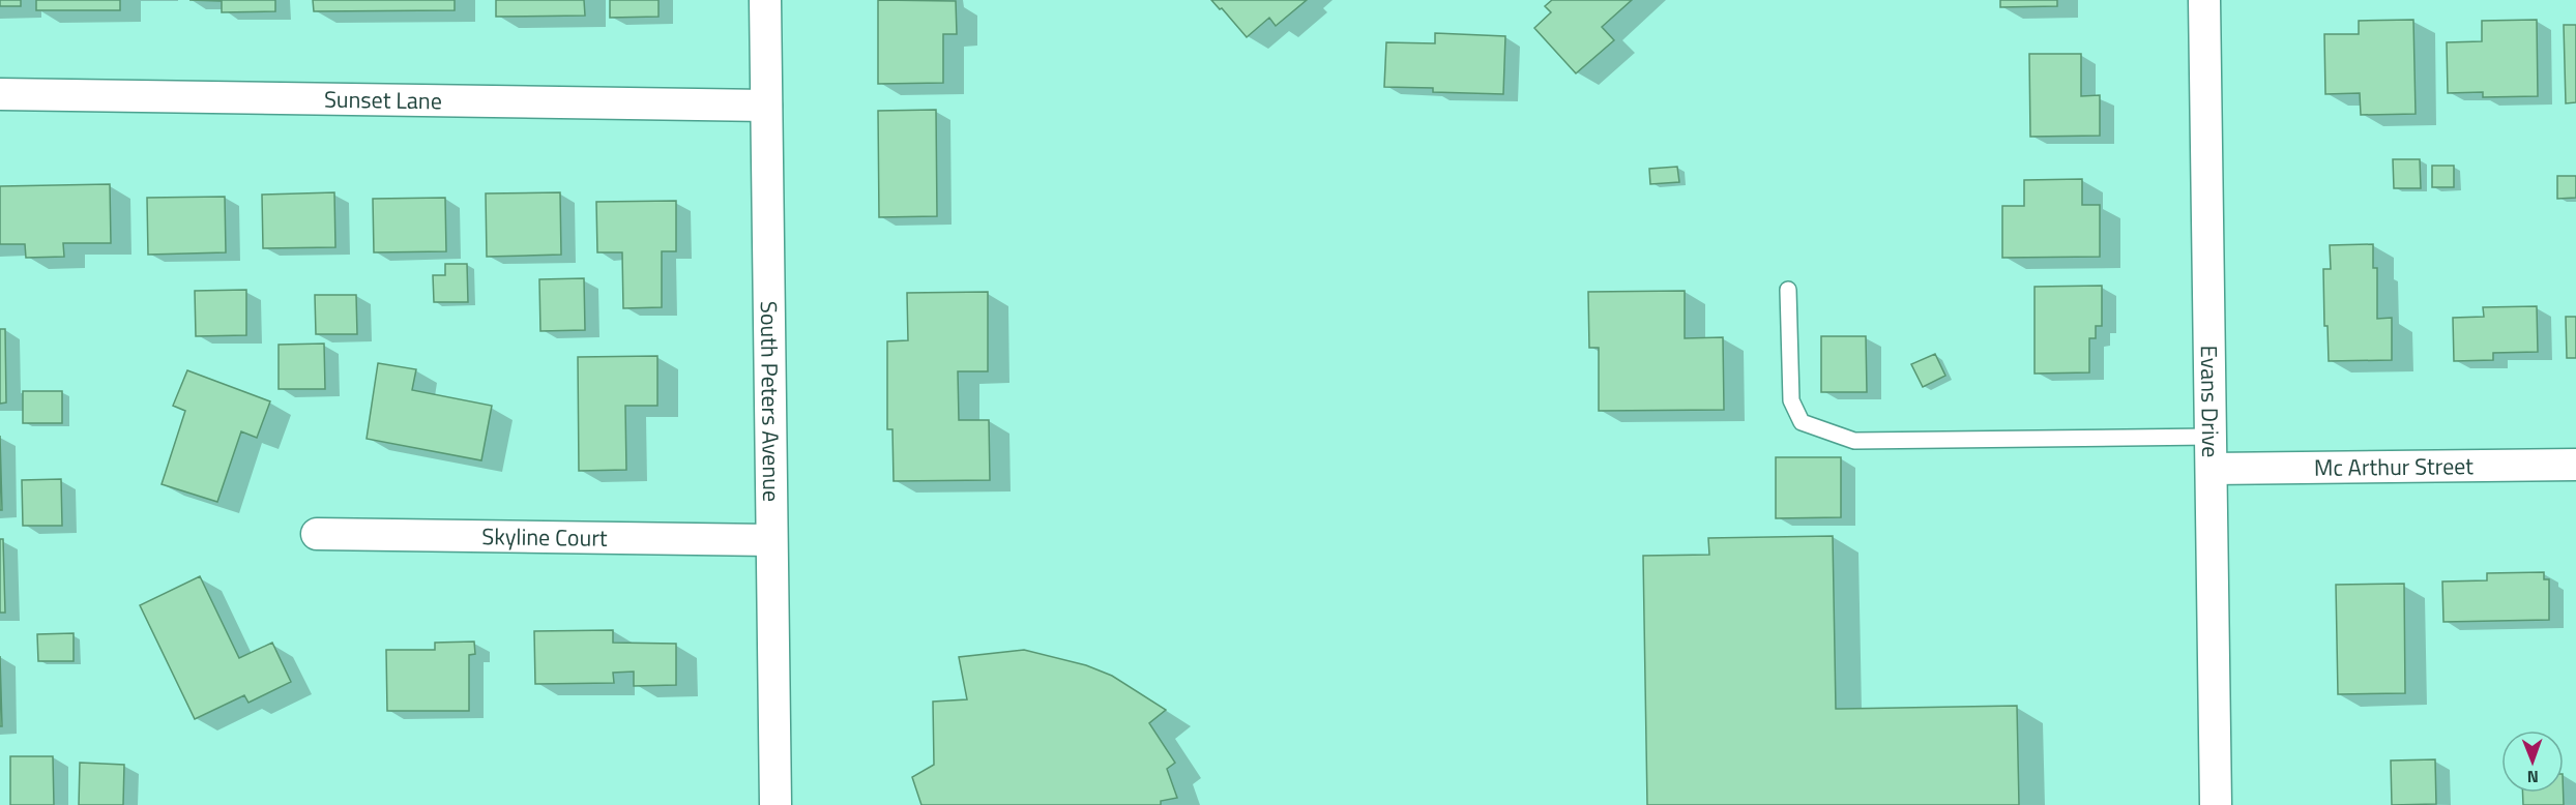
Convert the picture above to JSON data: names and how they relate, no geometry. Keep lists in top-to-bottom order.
{
  "streets": {
    "street": [
      "Sunset Lane",
      "South Peters Avenue",
      "Evans Drive",
      "Mc Arthur Street",
      "Skyline Court"
    ]
  },
  "crossings": [
    ["Sunset Lane", "South Peters Avenue"],
    ["South Peters Avenue", "Skyline Court"],
    ["Evans Drive", "Mc Arthur Street"]
  ],
  "north": "bottom"
}
